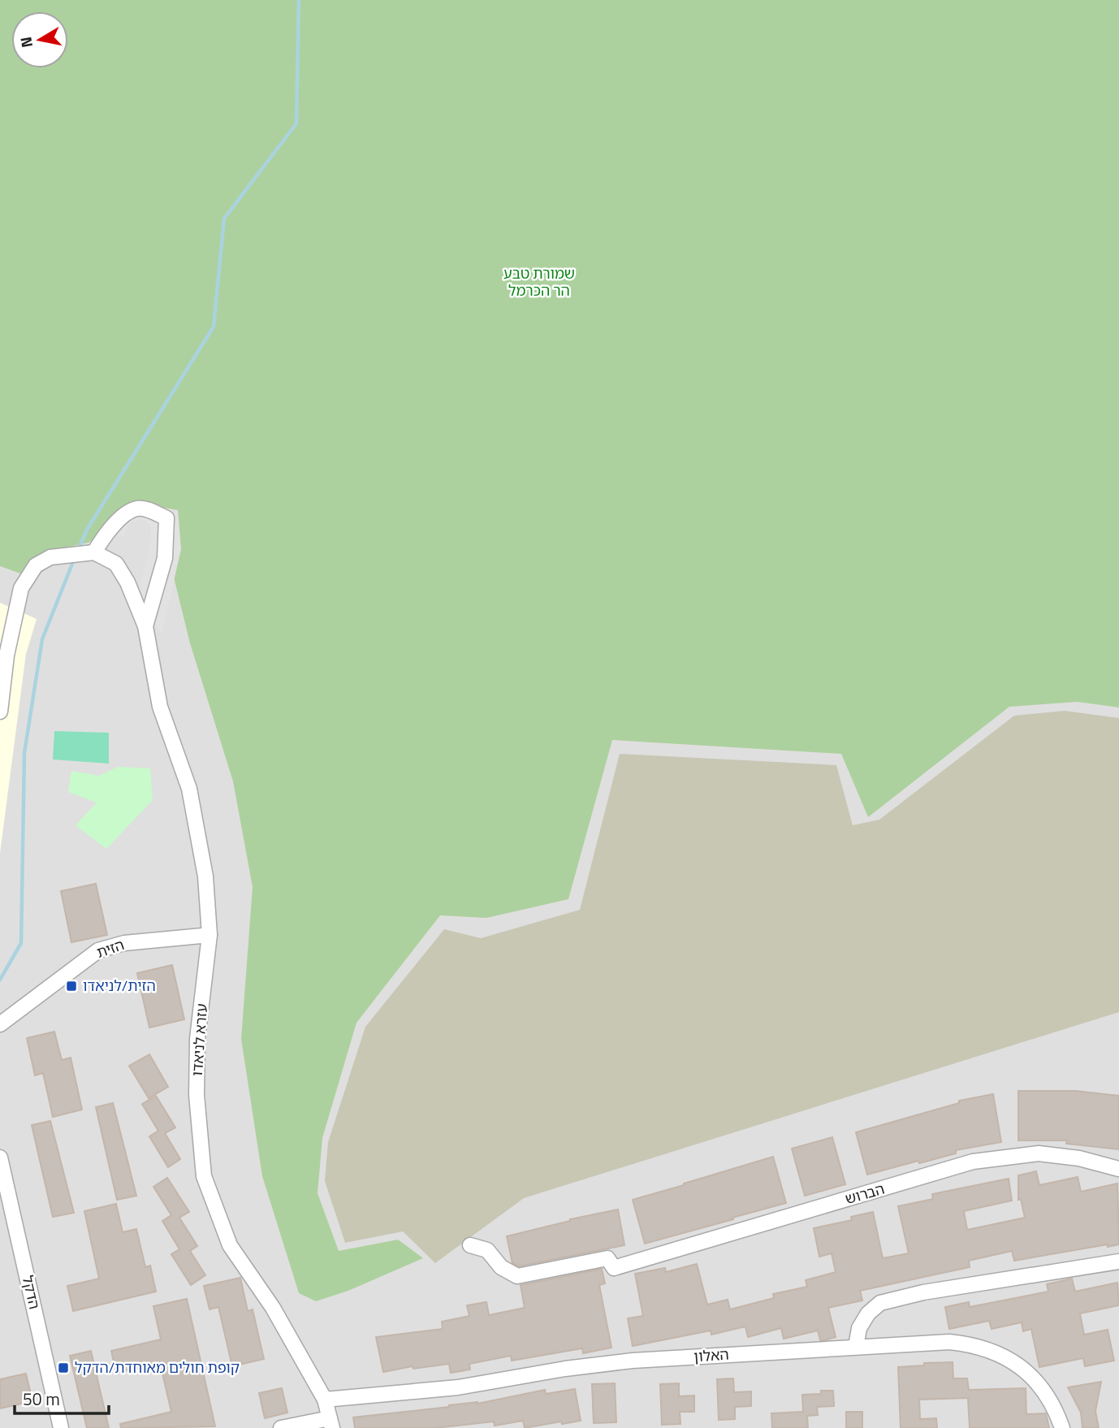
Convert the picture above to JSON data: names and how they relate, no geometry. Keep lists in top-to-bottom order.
{
  "streets": {
    "street": [
      "הזית",
      "עזרא לניאדו",
      "הברוש",
      "הדקל",
      "האלון"
    ]
  },
  "crossings": [
    ["הזית", "עזרא לניאדו"],
    ["עזרא לניאדו", "האלון"]
  ],
  "parks": ["שמורת טבע הר הכרמל"],
  "places": {
    "transit": ["הזית/לניאדו", "קופת חולים מאוחדת/הדקל"]
  },
  "scale_bar": "50 m",
  "north": "left"
}
